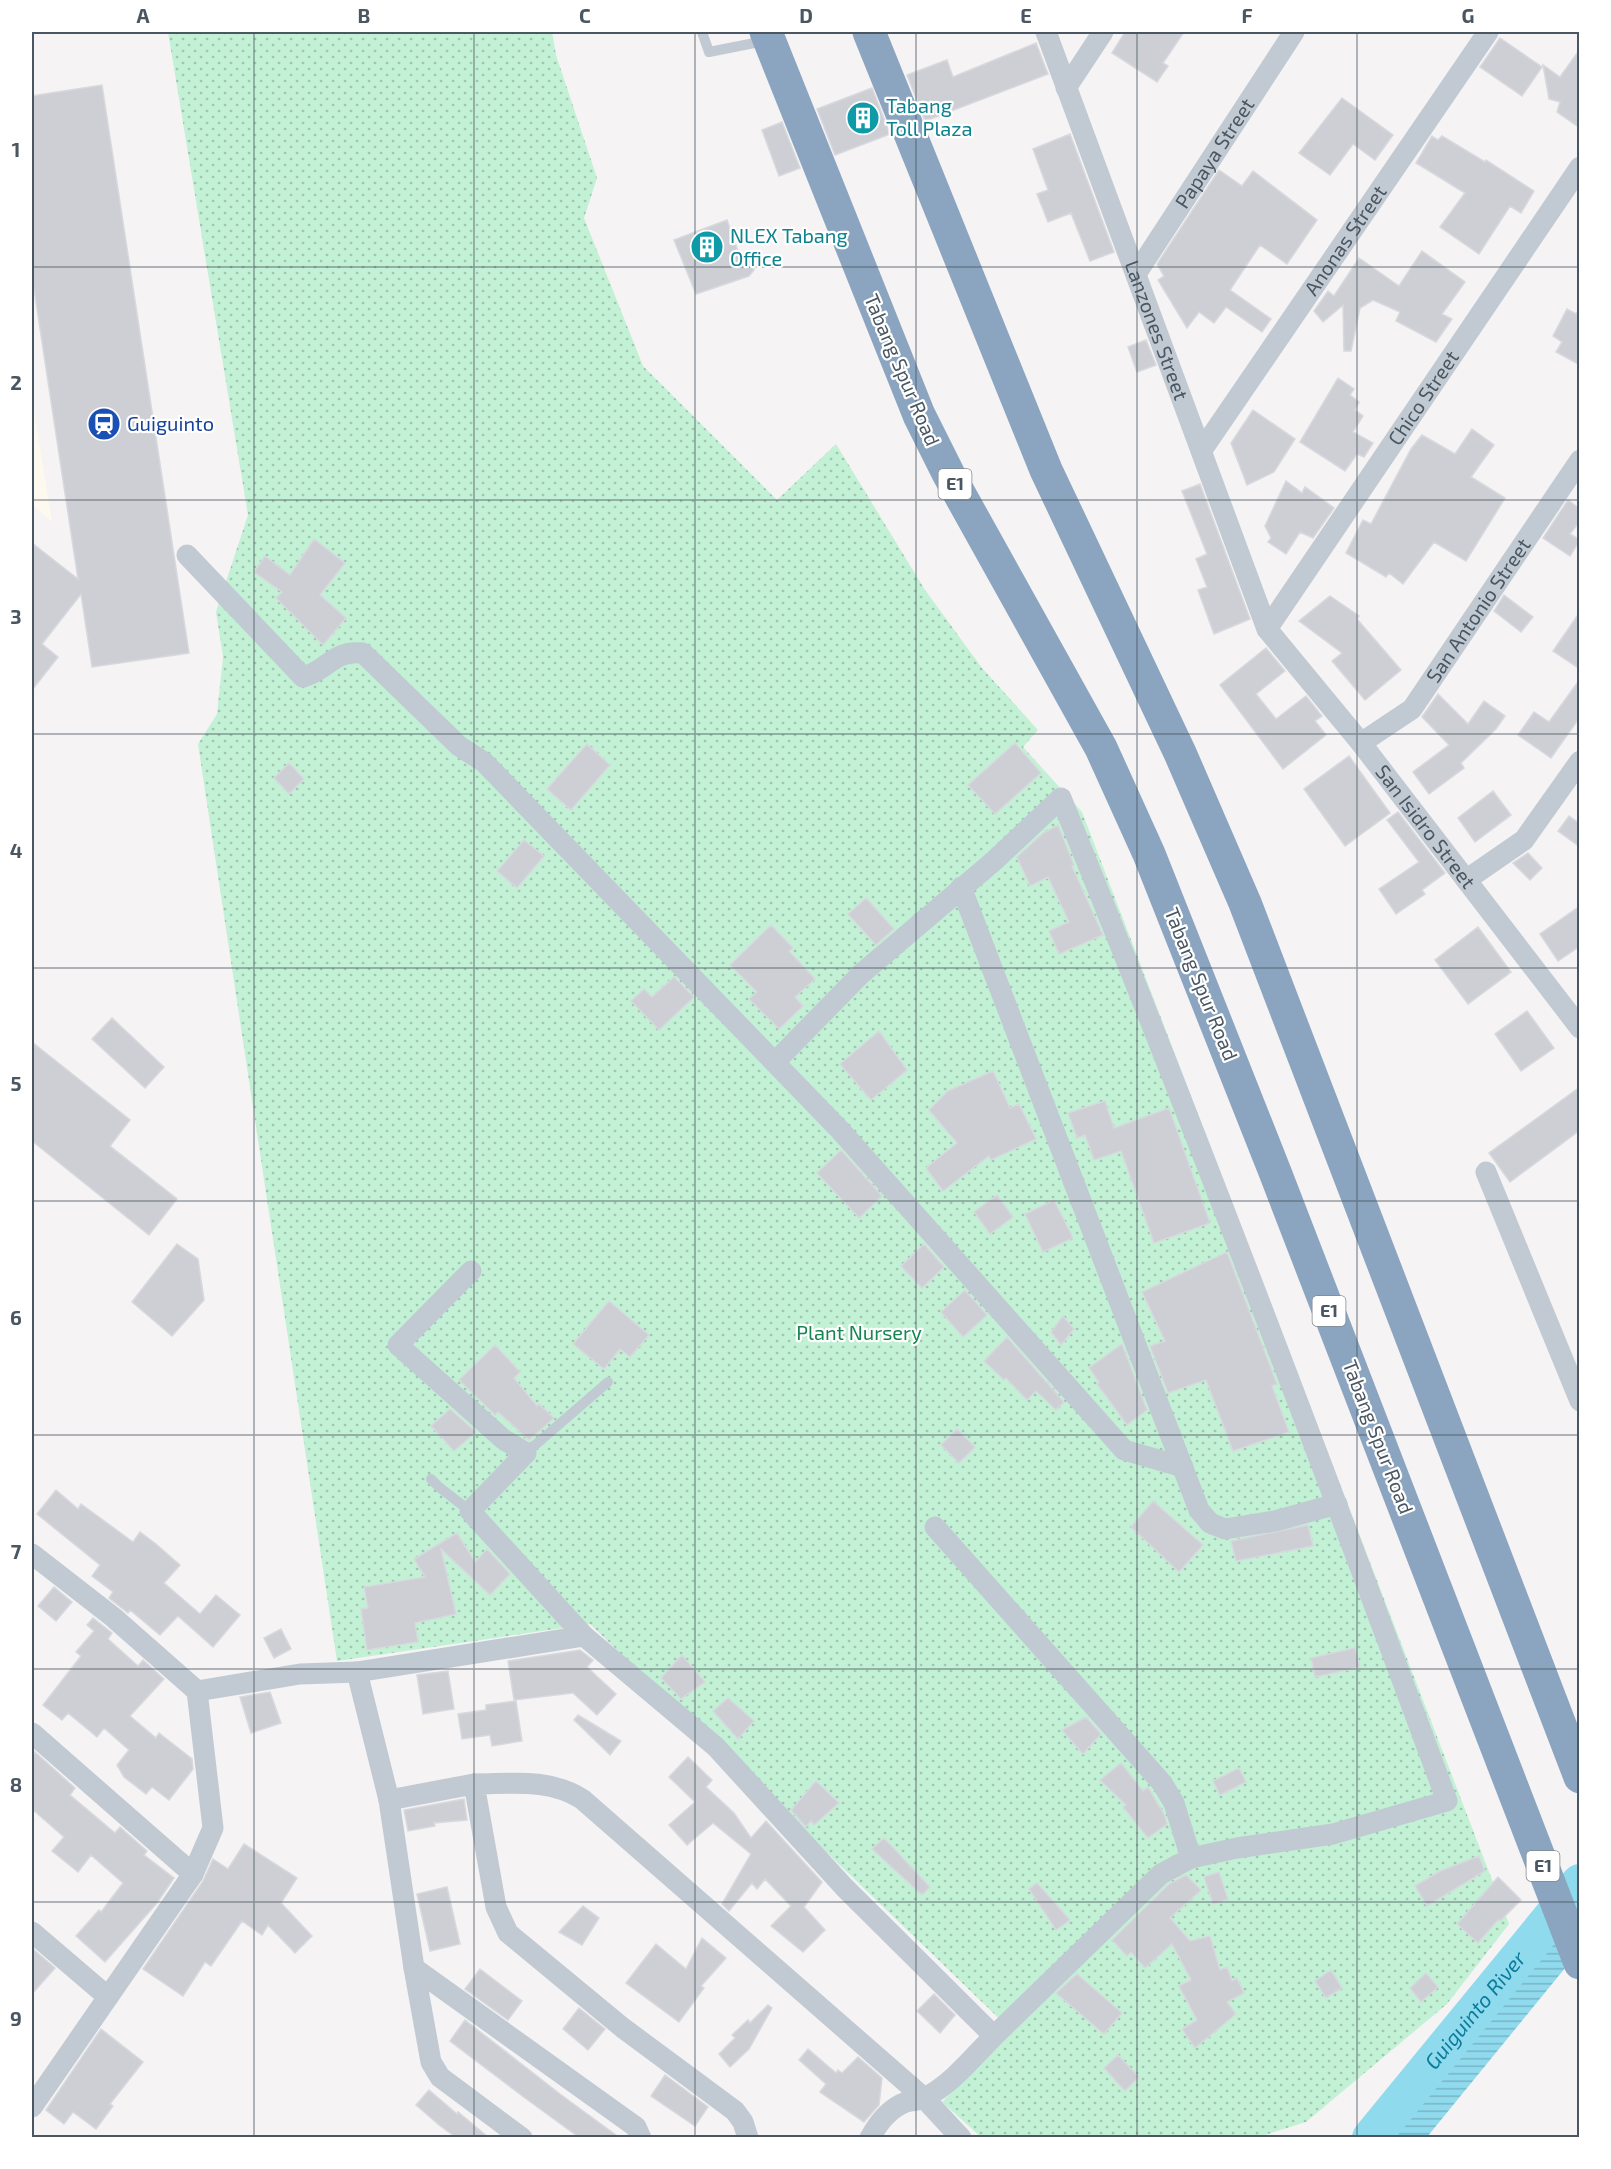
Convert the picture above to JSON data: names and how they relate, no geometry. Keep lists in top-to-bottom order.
{
  "streets": {
    "highway": ["Tabang Spur Road", "E1"],
    "street": [
      "Papaya Street",
      "Anonas Street",
      "Lanzones Street",
      "Chico Street",
      "San Antonio Street",
      "San Isidro Street"
    ]
  },
  "crossings": [
    ["Papaya Street", "Lanzones Street"],
    ["Anonas Street", "Lanzones Street"],
    ["Lanzones Street", "Chico Street"],
    ["Lanzones Street", "San Isidro Street"],
    ["Chico Street", "San Isidro Street"],
    ["San Antonio Street", "San Isidro Street"]
  ],
  "water": ["Guiguinto River"],
  "parks": ["Plant Nursery"],
  "places": {
    "building": ["Tabang Toll Plaza", "NLEX Tabang Office"],
    "station": ["Guiguinto"]
  },
  "grid": {
    "columns": [
      "A",
      "B",
      "C",
      "D",
      "E",
      "F",
      "G"
    ],
    "rows": [
      "1",
      "2",
      "3",
      "4",
      "5",
      "6",
      "7",
      "8",
      "9"
    ]
  }
}
